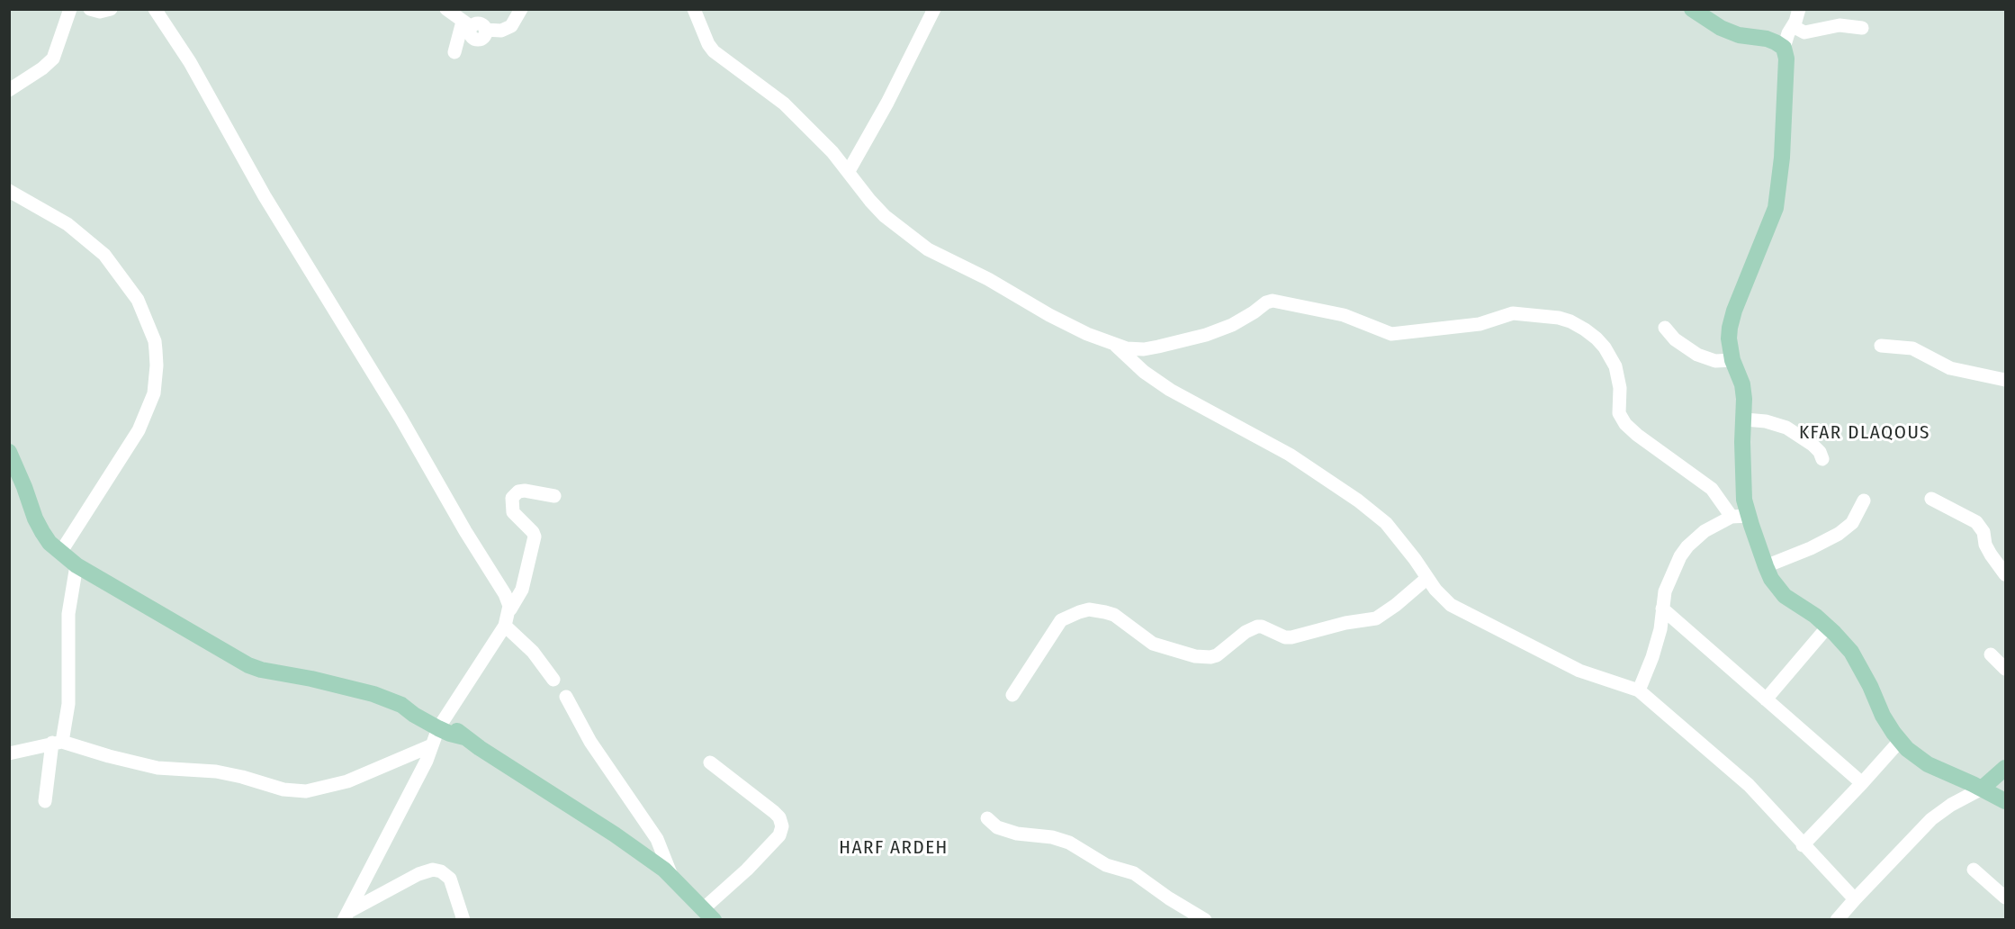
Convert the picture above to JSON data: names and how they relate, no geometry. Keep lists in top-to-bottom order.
{
  "districts": ["KFAR DLAQOUS", "HARF ARDEH"]
}
